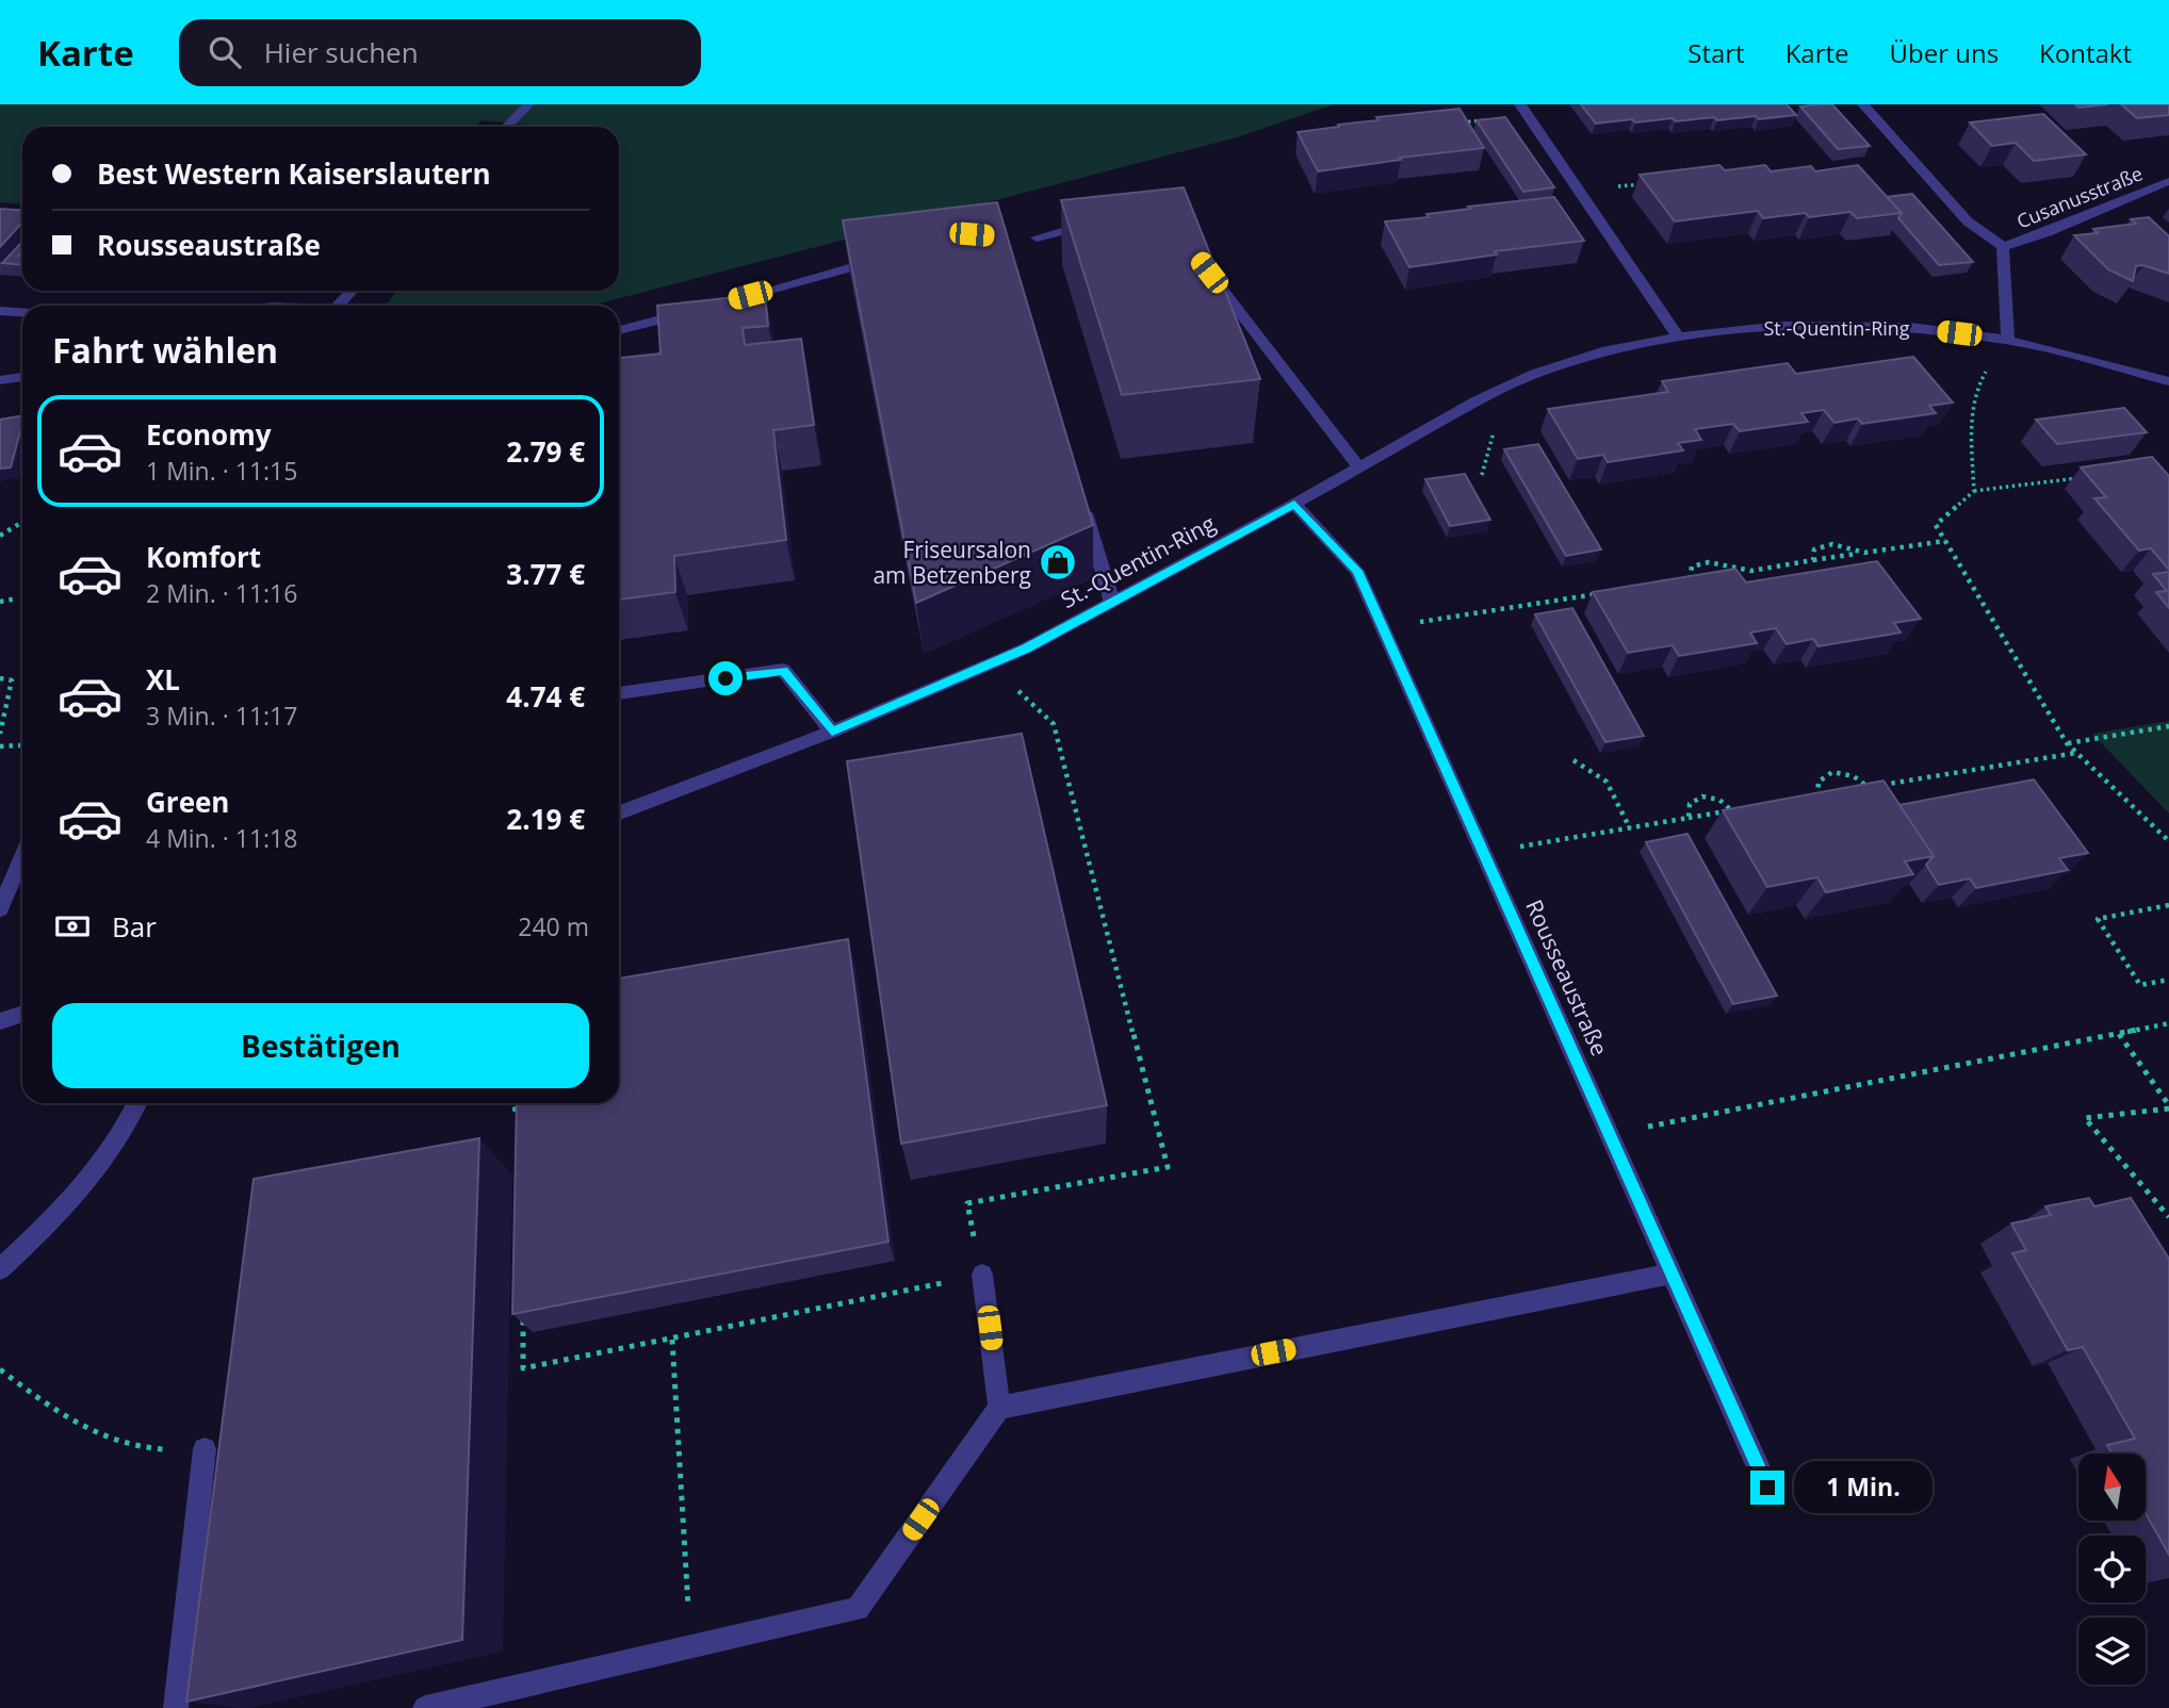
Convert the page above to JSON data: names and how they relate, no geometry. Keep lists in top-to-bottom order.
{
  "streets": {
    "street": ["Cusanusstraße", "St.-Quentin-Ring", "Rousseaustraße"]
  },
  "crossings": [
    ["Cusanusstraße", "St.-Quentin-Ring"],
    ["St.-Quentin-Ring", "Rousseaustraße"]
  ],
  "places": {
    "shop": ["Friseursalon am Betzenberg"]
  },
  "north": "top",
  "page": {
    "header": "Karte",
    "search": "Hier suchen",
    "nav": [
      "Start",
      "Karte",
      "Über uns",
      "Kontakt"
    ],
    "banner": ["Best Western Kaiserslautern", "Rousseaustraße"],
    "heading": "Fahrt wählen",
    "list": [
      {
        "name": "Economy",
        "note": "1 Min. · 11:15",
        "value": "2.79 €"
      },
      {
        "name": "Komfort",
        "note": "2 Min. · 11:16",
        "value": "3.77 €"
      },
      {
        "name": "XL",
        "note": "3 Min. · 11:17",
        "value": "4.74 €"
      },
      {
        "name": "Green",
        "note": "4 Min. · 11:18",
        "value": "2.19 €"
      }
    ],
    "pay": ["Bar", "240 m"],
    "buttons": "Bestätigen",
    "bubble": "1 Min."
  }
}
